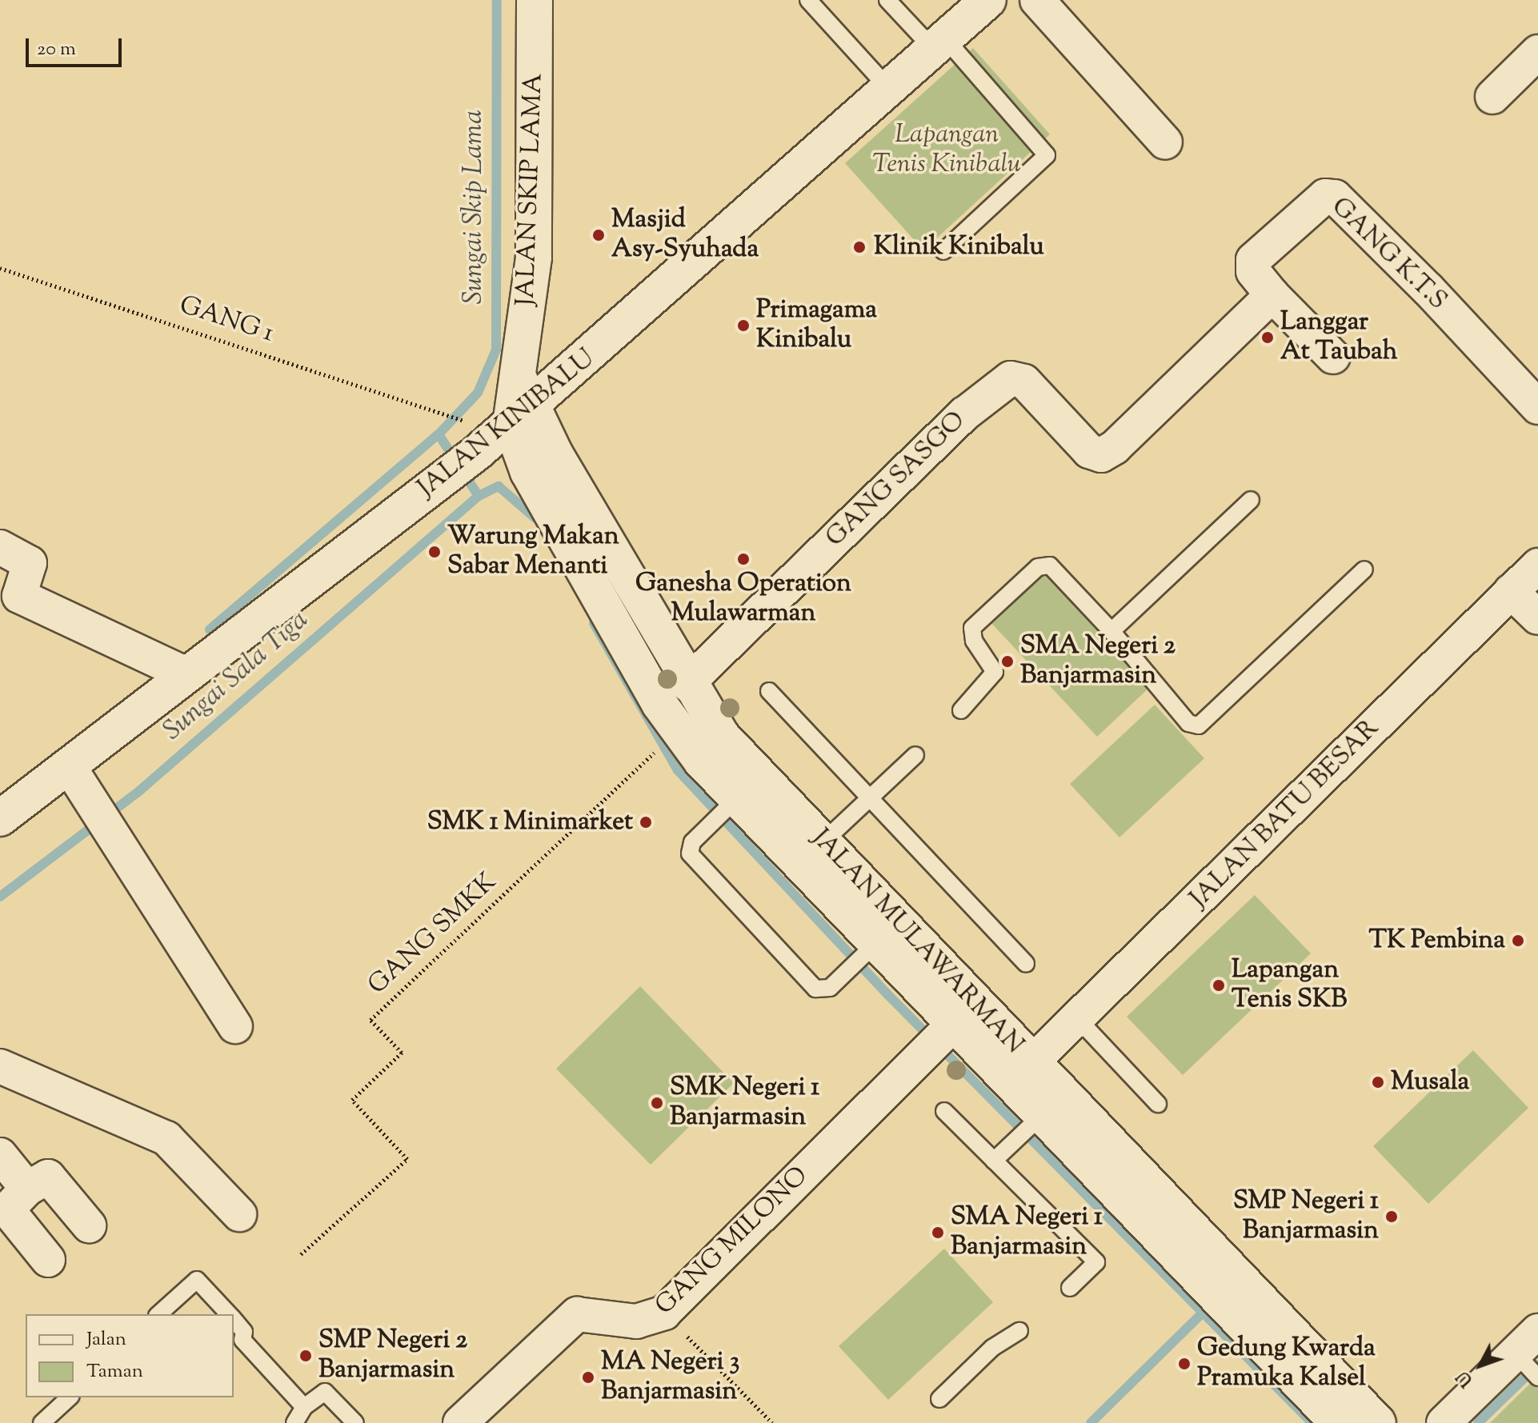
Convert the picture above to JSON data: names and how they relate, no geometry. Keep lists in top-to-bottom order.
{
  "streets": {
    "street": [
      "JALAN SKIP LAMA",
      "GANG K.T.S",
      "JALAN KINIBALU",
      "GANG SASGO",
      "JALAN BATU BESAR",
      "JALAN MULAWARMAN",
      "GANG MILONO"
    ],
    "path": ["GANG 1", "GANG SMKK"]
  },
  "crossings": [
    ["JALAN SKIP LAMA", "JALAN KINIBALU"],
    ["JALAN SKIP LAMA", "JALAN MULAWARMAN"],
    ["GANG K.T.S", "GANG SASGO"],
    ["JALAN KINIBALU", "JALAN MULAWARMAN"],
    ["GANG SASGO", "JALAN MULAWARMAN"],
    ["JALAN BATU BESAR", "JALAN MULAWARMAN"],
    ["JALAN MULAWARMAN", "GANG MILONO"]
  ],
  "water": ["Sungai Skip Lama", "Sungai Sala Tiga"],
  "parks": ["Lapangan Tenis Kinibalu"],
  "places": [
    "Masjid Asy-Syuhada",
    "Klinik Kinibalu",
    "Primagama Kinibalu",
    "Langgar At Taubah",
    "Warung Makan Sabar Menanti",
    "Ganesha Operation Mulawarman",
    "SMA Negeri 2 Banjarmasin",
    "SMK 1 Minimarket",
    "TK Pembina",
    "Lapangan Tenis SKB",
    "Musala",
    "SMK Negeri 1 Banjarmasin",
    "SMP Negeri 1 Banjarmasin",
    "SMA Negeri 1 Banjarmasin",
    "SMP Negeri 2 Banjarmasin",
    "Gedung Kwarda Pramuka Kalsel",
    "MA Negeri 3 Banjarmasin"
  ],
  "legend": ["Jalan", "Taman"],
  "scale_bar": "20 m",
  "north": "bottom left"
}
